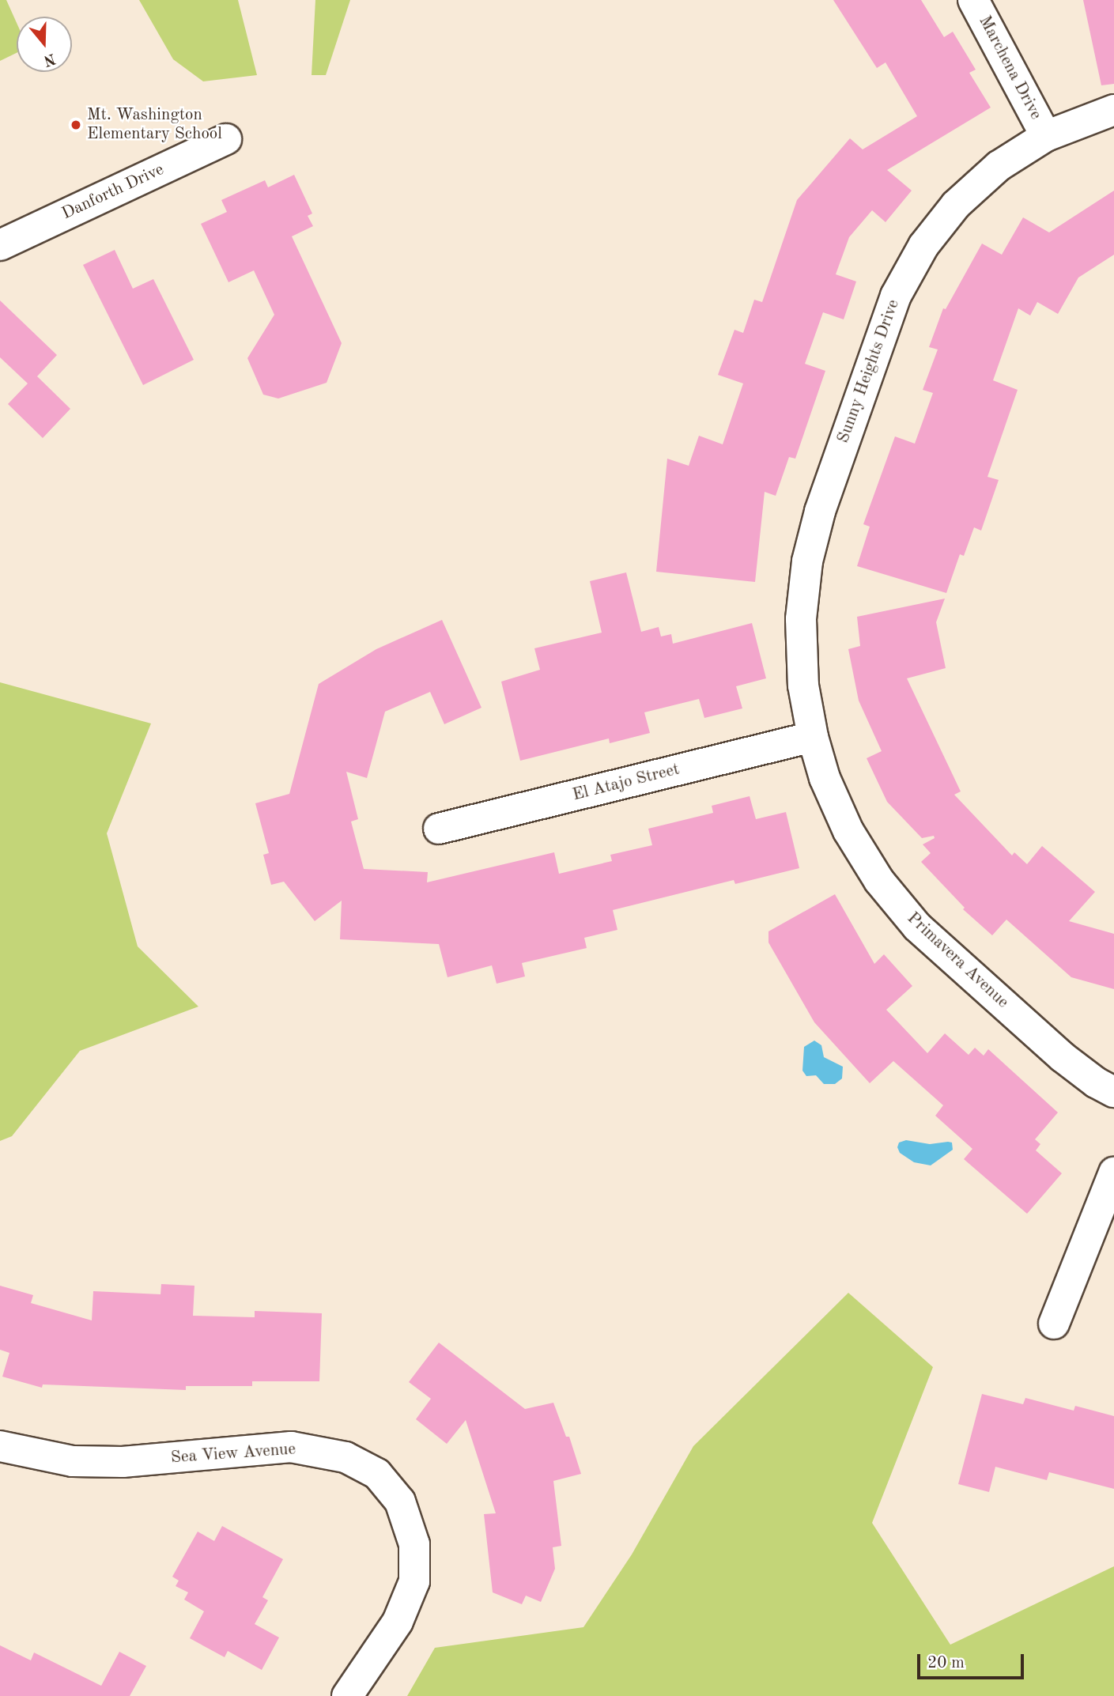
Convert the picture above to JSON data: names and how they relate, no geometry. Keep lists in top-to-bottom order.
{
  "streets": {
    "street": [
      "Marchena Drive",
      "Danforth Drive",
      "Sunny Heights Drive",
      "El Atajo Street",
      "Primavera Avenue",
      "Sea View Avenue"
    ]
  },
  "crossings": [
    ["Marchena Drive", "Sunny Heights Drive"],
    ["Sunny Heights Drive", "El Atajo Street"],
    ["Sunny Heights Drive", "Primavera Avenue"],
    ["El Atajo Street", "Primavera Avenue"]
  ],
  "places": ["Mt. Washington Elementary School"],
  "scale_bar": "20 m",
  "north": "bottom"
}
